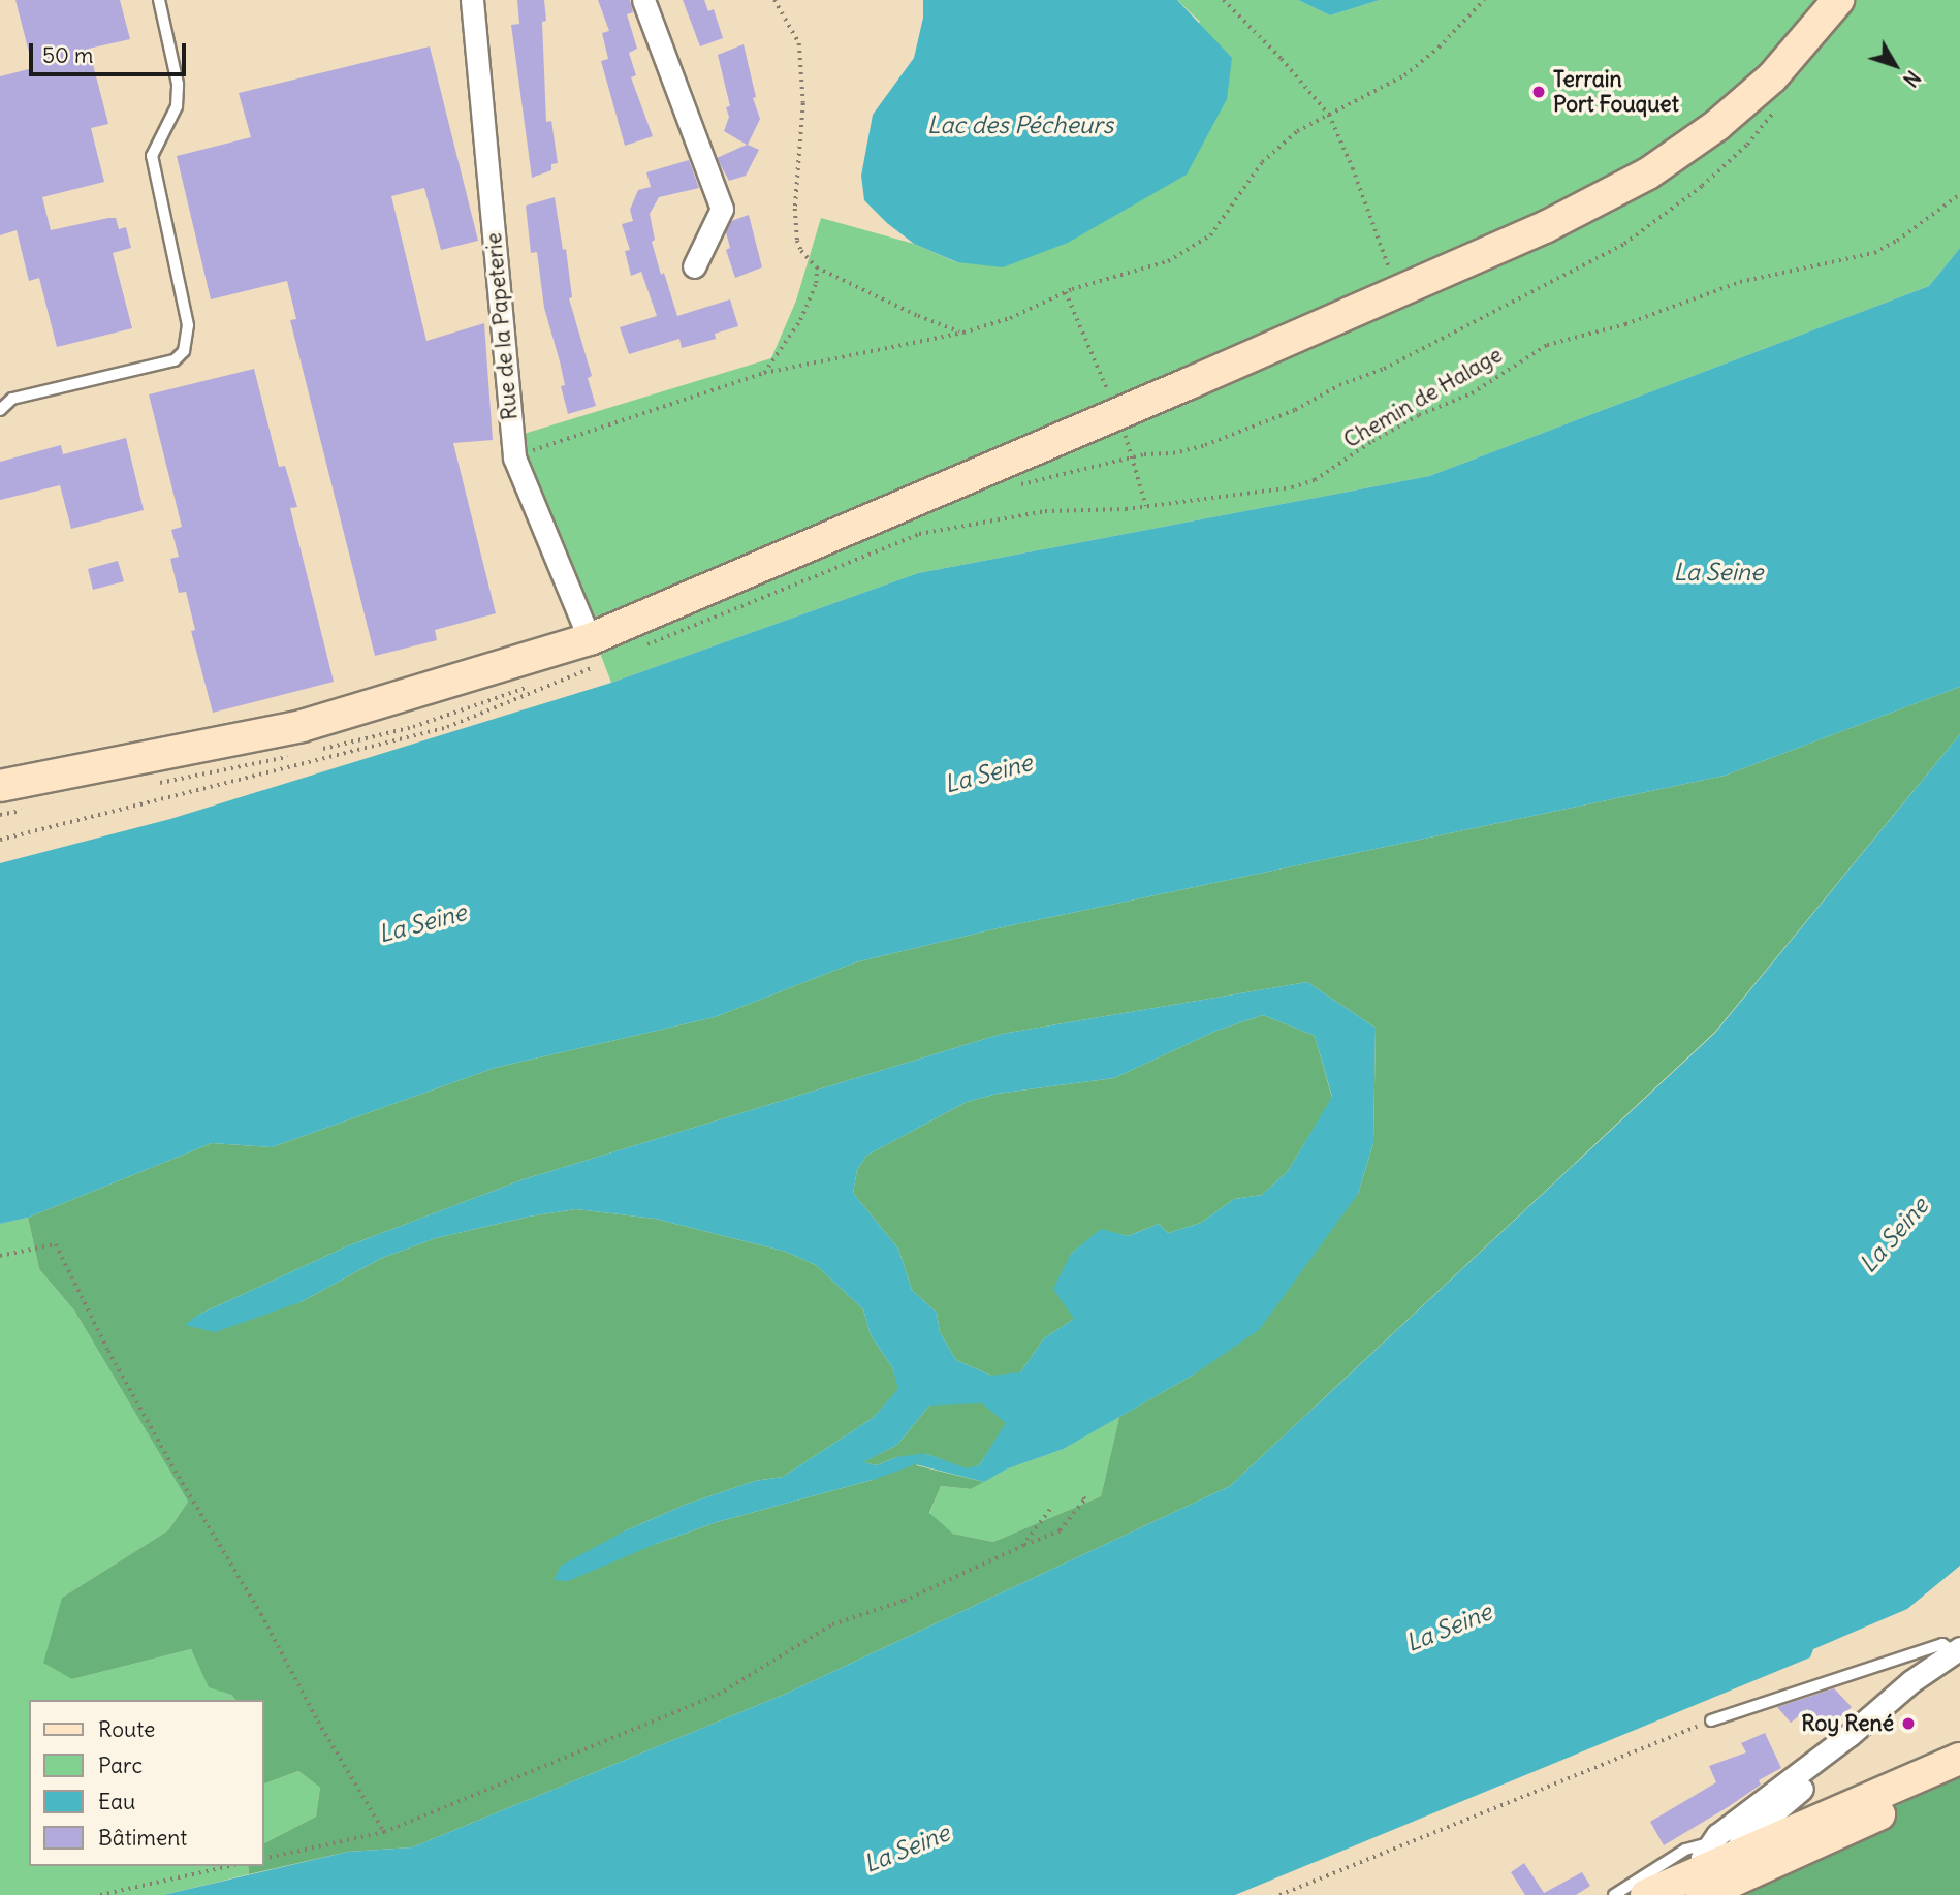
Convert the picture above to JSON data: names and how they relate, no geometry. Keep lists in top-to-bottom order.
{
  "streets": {
    "street": ["Rue de la Papeterie"],
    "path": ["Chemin de Halage"]
  },
  "water": ["Lac des Pécheurs", "La Seine"],
  "places": ["Terrain Port Fouquet", "Roy René"],
  "legend": [
    "Route",
    "Parc",
    "Eau",
    "Bâtiment"
  ],
  "scale_bar": "50 m",
  "north": "bottom right"
}
